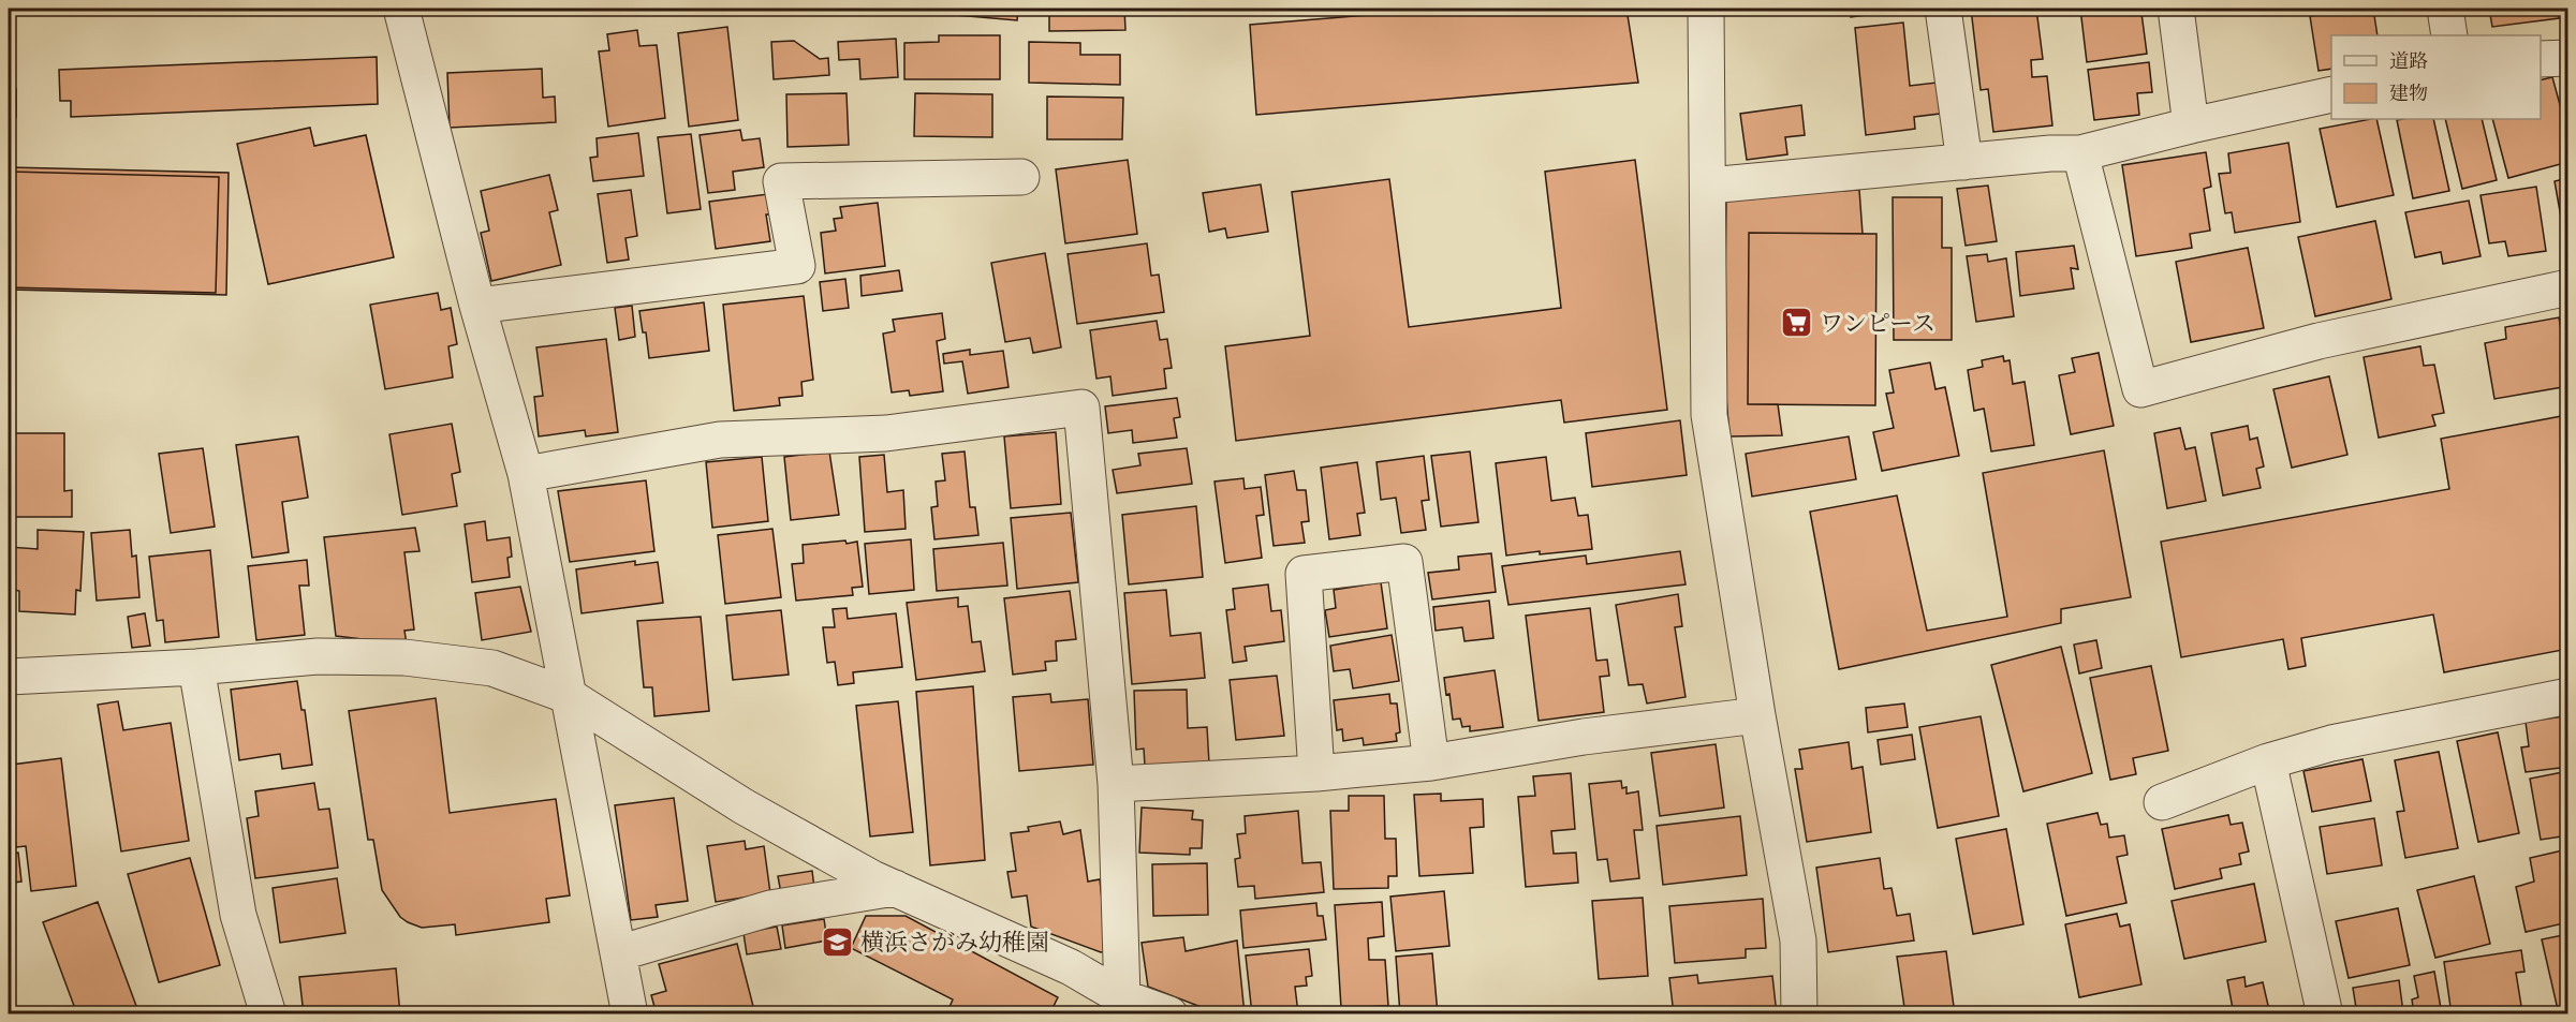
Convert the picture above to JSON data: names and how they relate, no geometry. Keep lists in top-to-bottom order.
{
  "places": {
    "supermarket": ["ワンピース"],
    "school or university": ["横浜さがみ幼稚園"]
  },
  "legend": ["道路", "建物"]
}
